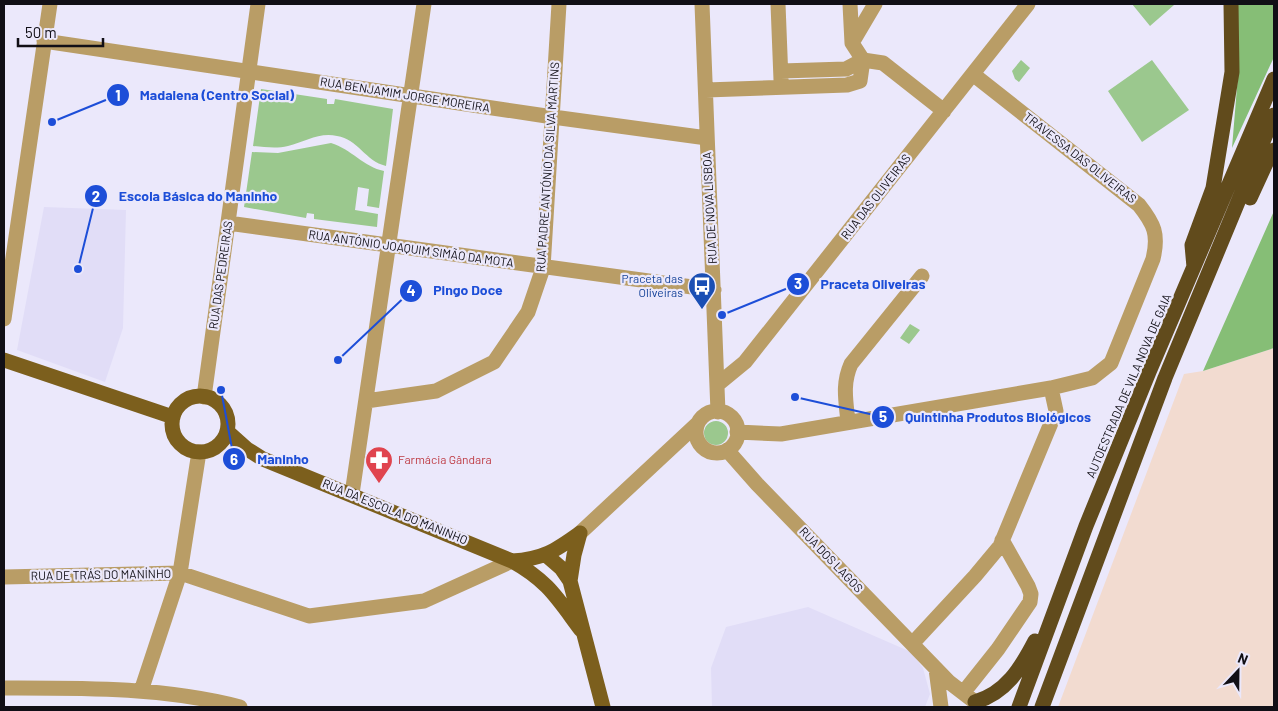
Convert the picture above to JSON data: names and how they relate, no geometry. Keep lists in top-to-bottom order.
{
  "streets": {
    "highway": ["AUTOESTRADA DE VILA NOVA DE GAIA"],
    "main road": ["RUA DA ESCOLA DO MANINHO"],
    "street": [
      "RUA BENJAMIM JORGE MOREIRA",
      "TRAVESSA DAS OLIVEIRAS",
      "RUA PADRE ANTÓNIO DA SILVA MARTINS",
      "RUA DAS OLIVEIRAS",
      "RUA DE NOVA LISBOA",
      "RUA ANTÓNIO JOAQUIM SIMÃO DA MOTA",
      "RUA DAS PEDREIRAS",
      "RUA DOS LAGOS",
      "RUA DE TRÁS DO MANÍNHO"
    ]
  },
  "crossings": [
    ["RUA BENJAMIM JORGE MOREIRA", "RUA PADRE ANTÓNIO DA SILVA MARTINS"],
    ["RUA BENJAMIM JORGE MOREIRA", "RUA DE NOVA LISBOA"],
    ["RUA BENJAMIM JORGE MOREIRA", "RUA DAS PEDREIRAS"],
    ["TRAVESSA DAS OLIVEIRAS", "RUA DAS OLIVEIRAS"],
    ["TRAVESSA DAS OLIVEIRAS", "RUA DE NOVA LISBOA"],
    ["TRAVESSA DAS OLIVEIRAS", "RUA DOS LAGOS"],
    ["RUA PADRE ANTÓNIO DA SILVA MARTINS", "RUA ANTÓNIO JOAQUIM SIMÃO DA MOTA"],
    ["RUA DAS OLIVEIRAS", "RUA DE NOVA LISBOA"],
    ["RUA DE NOVA LISBOA", "RUA ANTÓNIO JOAQUIM SIMÃO DA MOTA"],
    ["RUA DE NOVA LISBOA", "RUA DOS LAGOS"],
    ["RUA ANTÓNIO JOAQUIM SIMÃO DA MOTA", "RUA DAS PEDREIRAS"],
    ["RUA DAS PEDREIRAS", "RUA DA ESCOLA DO MANINHO"],
    ["RUA DA ESCOLA DO MANINHO", "RUA DE TRÁS DO MANÍNHO"]
  ],
  "places": {
    "other": [
      "Madalena (Centro Social)",
      "Escola Básica do Maninho",
      "Praceta Oliveiras",
      "Pingo Doce",
      "Maninho",
      "Quintinha Produtos Biológicos"
    ],
    "bus stop": ["Praceta das Oliveiras"],
    "pharmacy": ["Farmácia Gândara"]
  },
  "scale_bar": "50 m",
  "north": "top"
}
